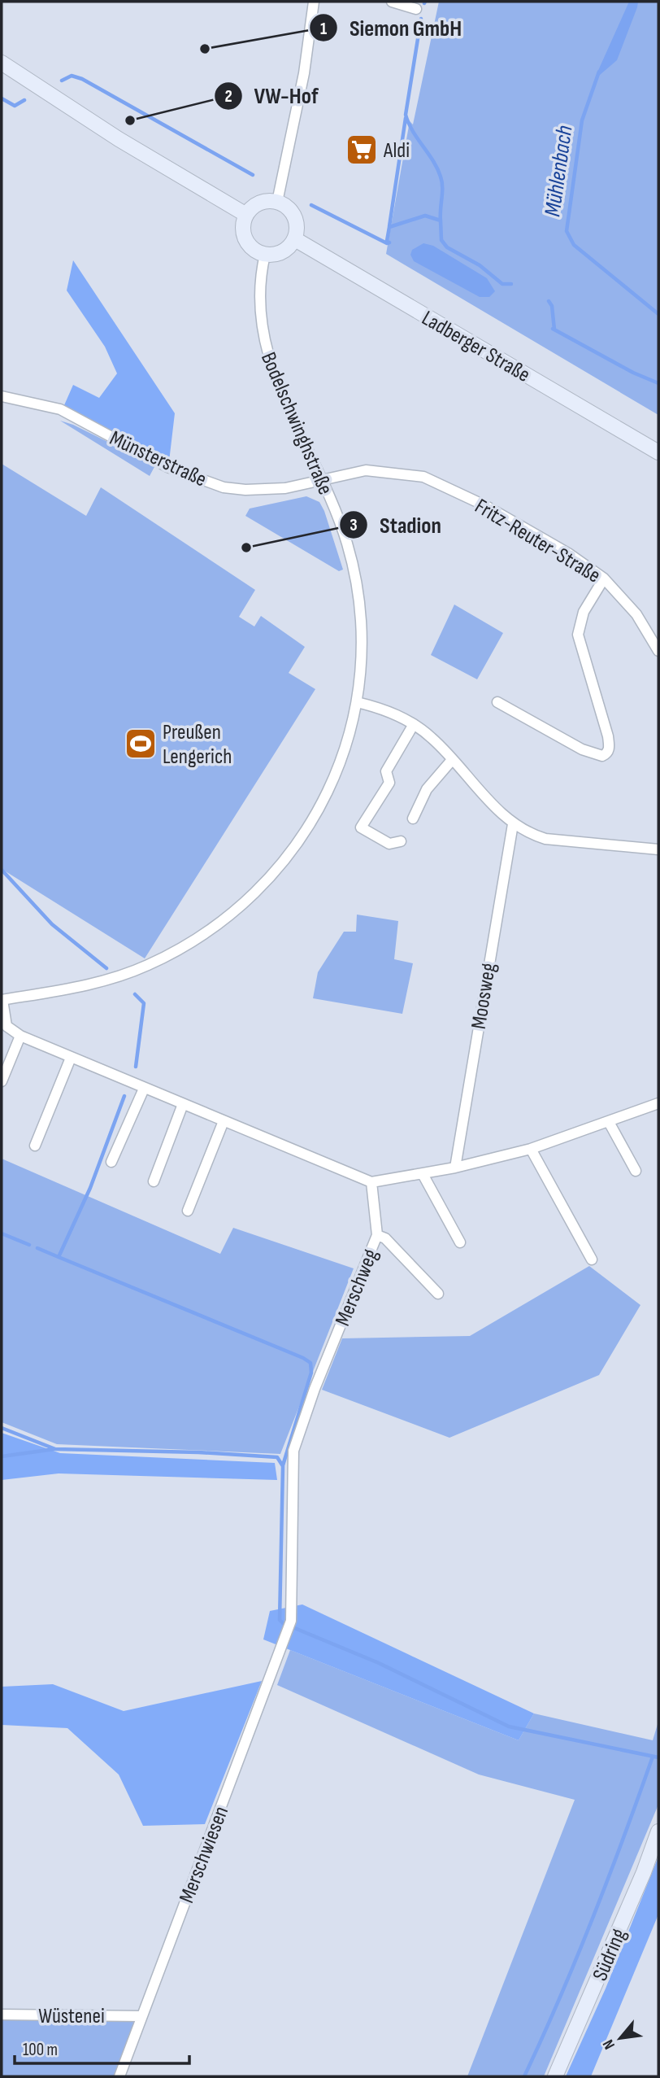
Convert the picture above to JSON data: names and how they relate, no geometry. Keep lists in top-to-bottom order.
{
  "streets": {
    "main road": ["Ladberger Straße", "Südring"],
    "street": [
      "Bodelschwinghstraße",
      "Münsterstraße",
      "Fritz-Reuter-Straße",
      "Moosweg",
      "Merschweg",
      "Merschwiesen",
      "Wüstenei"
    ]
  },
  "crossings": [
    ["Ladberger Straße", "Bodelschwinghstraße"],
    ["Bodelschwinghstraße", "Münsterstraße"],
    ["Bodelschwinghstraße", "Fritz-Reuter-Straße"],
    ["Münsterstraße", "Fritz-Reuter-Straße"],
    ["Merschweg", "Merschwiesen"],
    ["Merschwiesen", "Wüstenei"]
  ],
  "water": ["Mühlenbach"],
  "places": {
    "other": ["Siemon GmbH", "VW-Hof", "Stadion"],
    "supermarket": ["Aldi"],
    "sports": ["Preußen Lengerich"]
  },
  "scale_bar": "100 m",
  "north": "bottom left"
}
